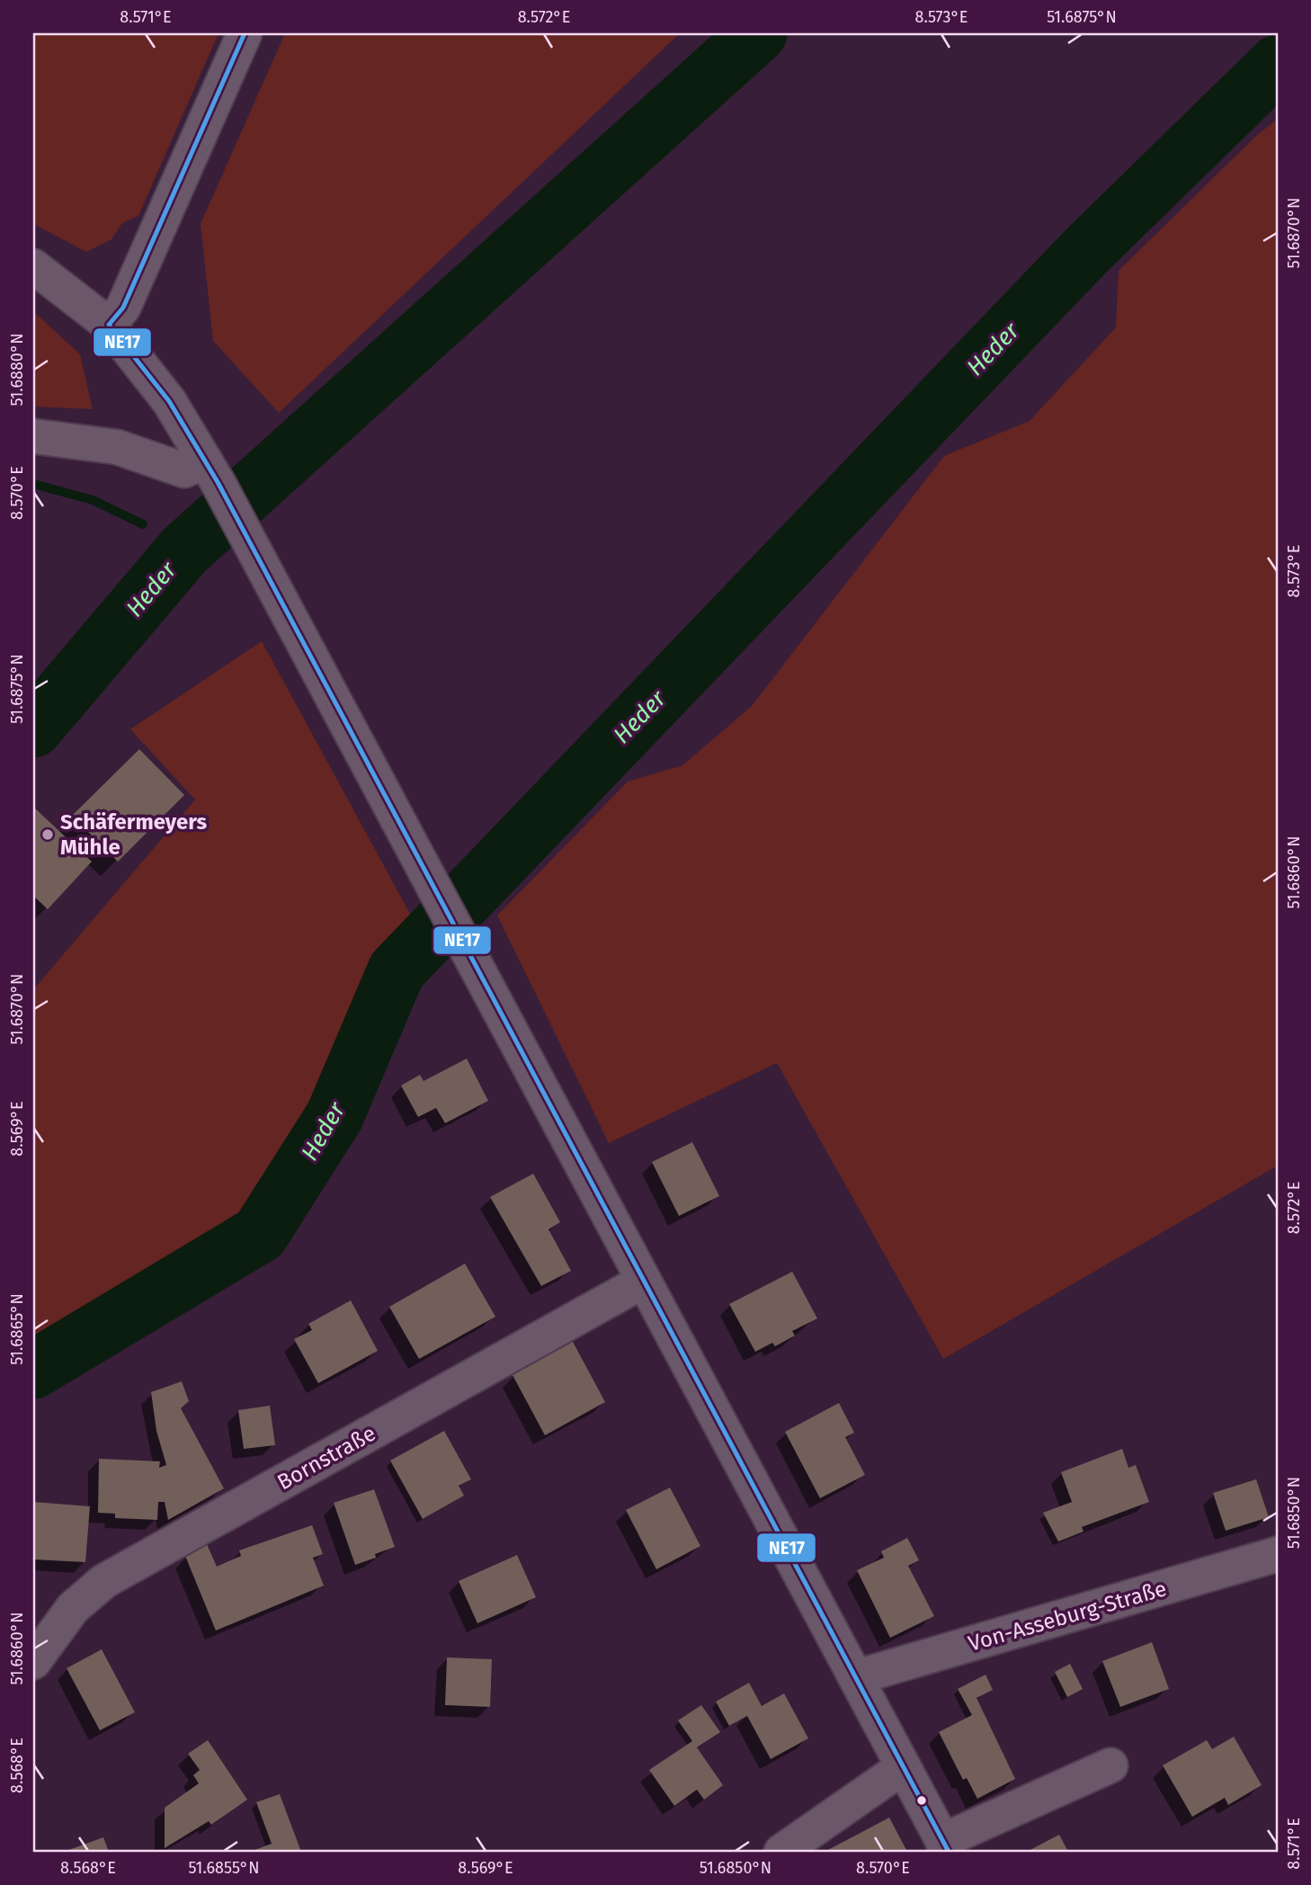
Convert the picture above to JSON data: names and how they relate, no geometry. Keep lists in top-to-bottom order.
{
  "streets": {
    "street": ["Bornstraße", "Von-Asseburg-Straße"]
  },
  "water": ["Heder"],
  "places": ["Schäfermeyers Mühle"],
  "lines": ["transit line NE17"],
  "coordinates": [
    "8.571°E",
    "8.572°E",
    "8.573°E",
    "51.6875°N",
    "51.6870°N",
    "51.6880°N",
    "8.570°E",
    "51.6860°N",
    "8.569°E",
    "51.6865°N",
    "51.6850°N",
    "8.568°E",
    "51.6855°N"
  ]
}
